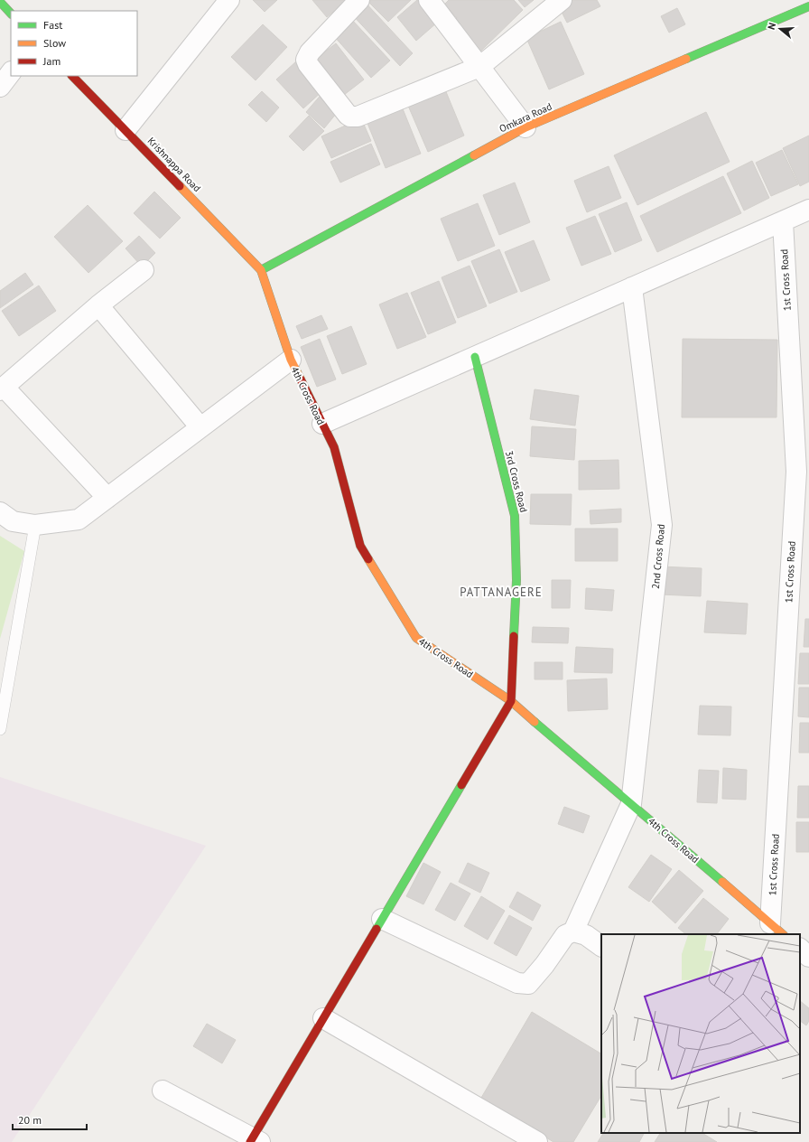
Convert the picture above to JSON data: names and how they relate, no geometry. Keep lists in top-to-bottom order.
{
  "streets": {
    "street": [
      "Omkara Road",
      "Krishnappa Road",
      "1st Cross Road",
      "4th Cross Road",
      "3rd Cross Road",
      "2nd Cross Road"
    ]
  },
  "crossings": [
    ["Omkara Road", "Krishnappa Road"],
    ["Omkara Road", "4th Cross Road"],
    ["Krishnappa Road", "4th Cross Road"],
    ["1st Cross Road", "4th Cross Road"],
    ["4th Cross Road", "3rd Cross Road"],
    ["4th Cross Road", "2nd Cross Road"]
  ],
  "districts": ["PATTANAGERE"],
  "legend": ["Fast", "Slow", "Jam"],
  "scale_bar": "20 m",
  "north": "left"
}
